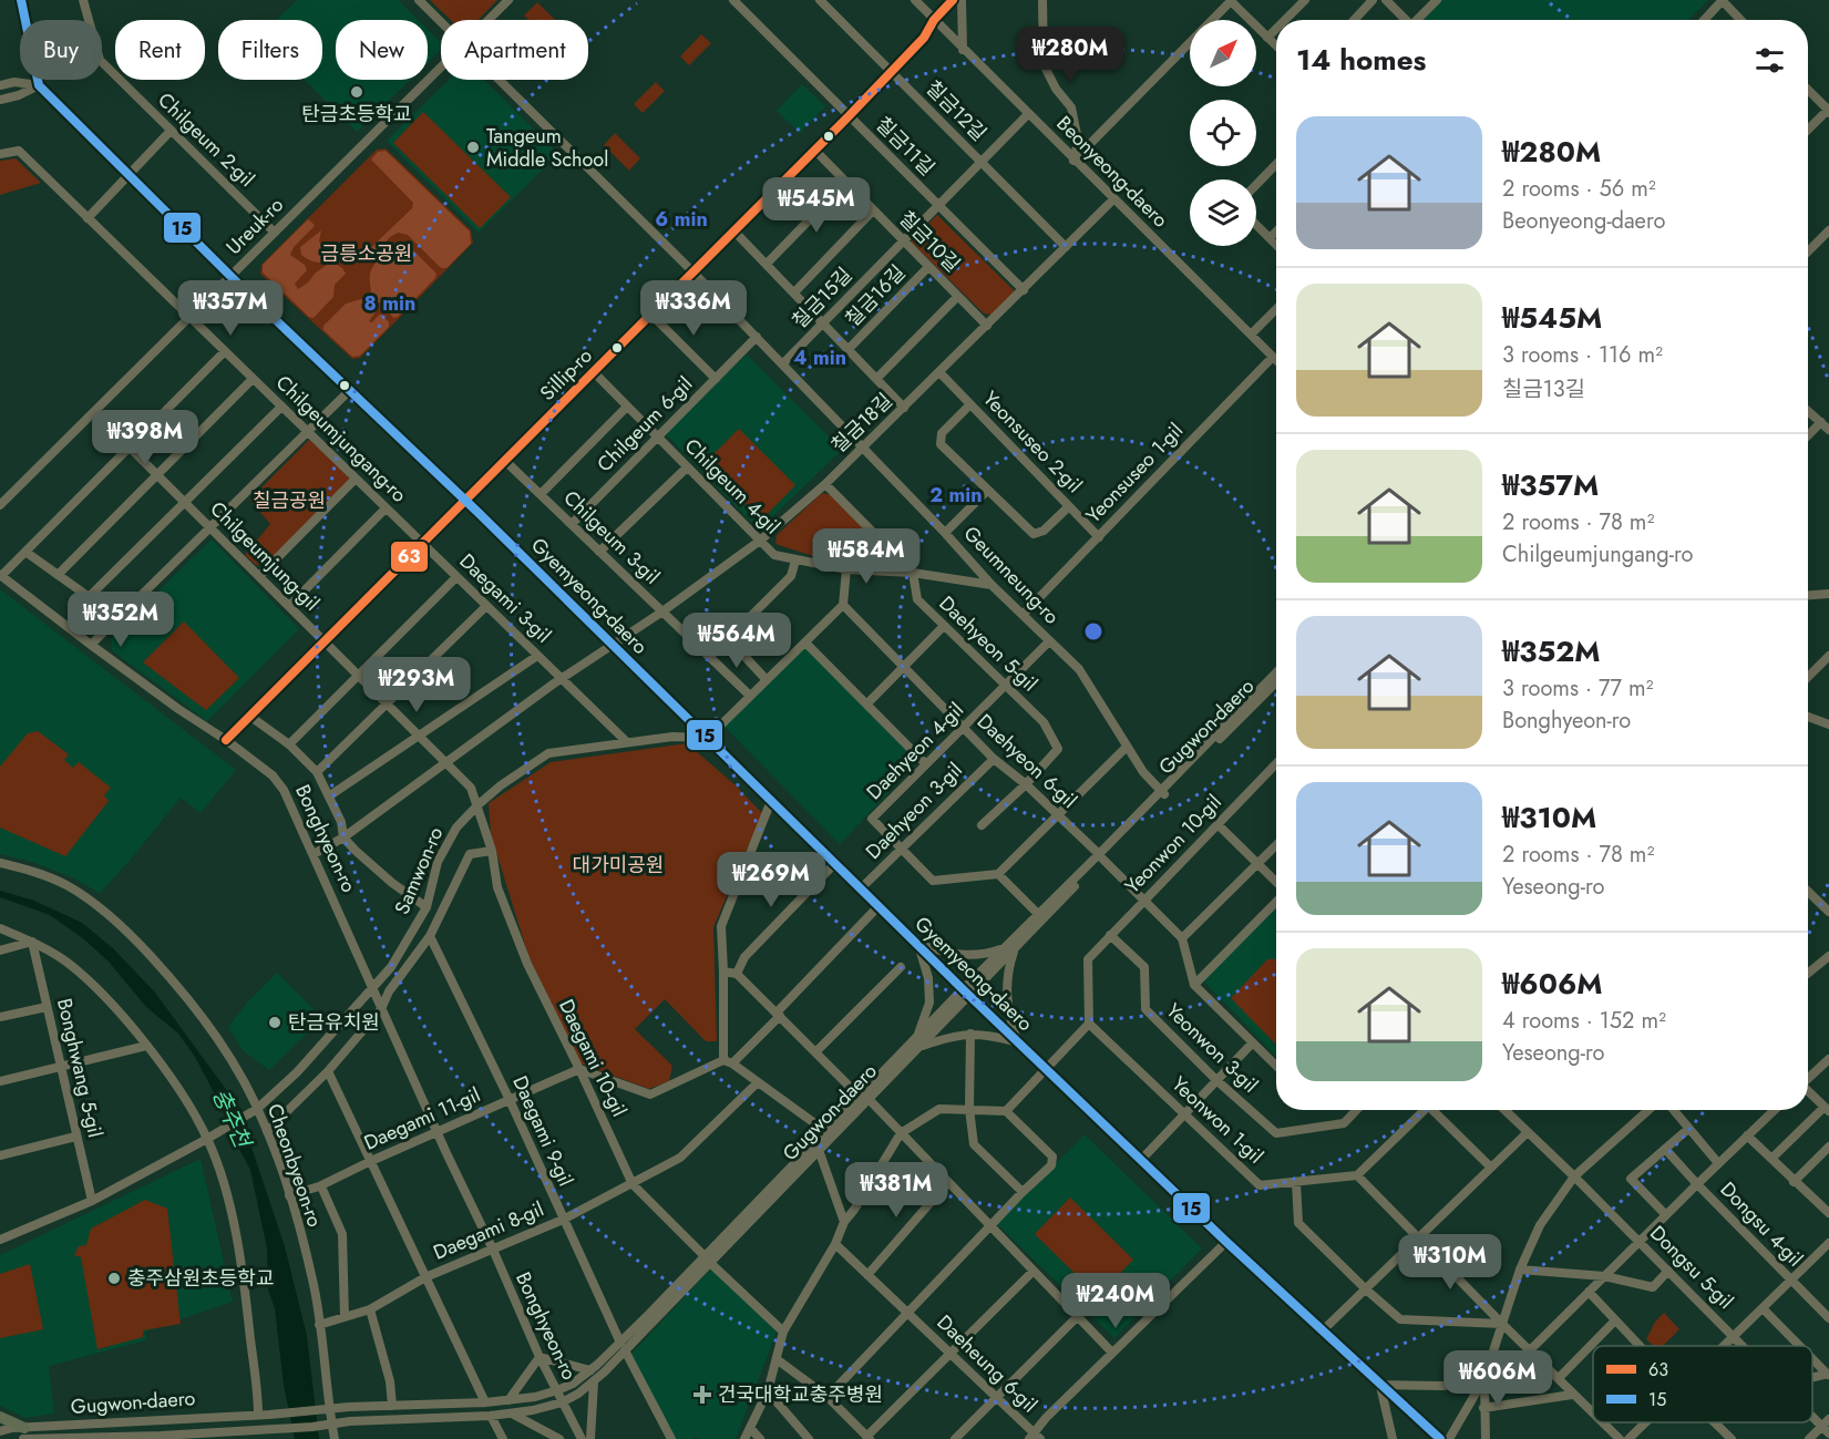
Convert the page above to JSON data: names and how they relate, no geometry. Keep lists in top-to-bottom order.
{
  "streets": {
    "street": [
      "칠금12길",
      "Chilgeum 2-gil",
      "칠금11길",
      "Beonyeong-daero",
      "Ureuk-ro",
      "칠금10길",
      "칠금16길",
      "칠금15길",
      "Sillip-ro",
      "칠금18길",
      "Chilgeum 6-gil",
      "Chilgeumjungang-ro",
      "Yeonsuseo 2-gil",
      "Yeonsuseo 1-gil",
      "Chilgeum 4-gil",
      "Chilgeum 3-gil",
      "Chilgeumjung-gil",
      "Geumneung-ro",
      "Gyemyeong-daero",
      "Daegami 3-gil",
      "Daehyeon 5-gil",
      "Gugwon-daero",
      "Daehyeon 4-gil",
      "Daehyeon 6-gil",
      "Daehyeon 3-gil",
      "Bonghyeon-ro",
      "Yeonwon 10-gil",
      "Samwon-ro",
      "Yeonwon 3-gil",
      "Daegami 10-gil",
      "Bonghwang 5-gil",
      "Daegami 11-gil",
      "Yeonwon 1-gil",
      "Daegami 9-gil",
      "Cheonbyeon-ro",
      "Dongsu 4-gil",
      "Daegami 8-gil",
      "Dongsu 5-gil",
      "Daeheung 6-gil"
    ]
  },
  "crossings": [
    ["칠금12길", "칠금15길"],
    ["칠금12길", "Sillip-ro"],
    ["칠금12길", "칠금18길"],
    ["Chilgeum 2-gil", "Ureuk-ro"],
    ["칠금11길", "칠금15길"],
    ["칠금11길", "Sillip-ro"],
    ["칠금11길", "칠금18길"],
    ["Beonyeong-daero", "칠금15길"],
    ["Beonyeong-daero", "Sillip-ro"],
    ["Beonyeong-daero", "칠금18길"],
    ["Beonyeong-daero", "Yeonsuseo 1-gil"],
    ["Ureuk-ro", "Chilgeumjungang-ro"],
    ["Ureuk-ro", "Chilgeumjung-gil"],
    ["Ureuk-ro", "Gyemyeong-daero"],
    ["칠금10길", "칠금16길"],
    ["칠금10길", "칠금15길"],
    ["칠금10길", "Sillip-ro"],
    ["칠금10길", "칠금18길"],
    ["칠금15길", "Geumneung-ro"],
    ["Sillip-ro", "Chilgeum 6-gil"],
    ["Sillip-ro", "Chilgeumjungang-ro"],
    ["Sillip-ro", "Chilgeum 4-gil"],
    ["Sillip-ro", "Chilgeum 3-gil"],
    ["Sillip-ro", "Chilgeumjung-gil"],
    ["Sillip-ro", "Geumneung-ro"],
    ["Sillip-ro", "Gyemyeong-daero"],
    ["Sillip-ro", "Daegami 3-gil"],
    ["Sillip-ro", "Bonghyeon-ro"],
    ["칠금18길", "Yeonsuseo 2-gil"],
    ["칠금18길", "Chilgeum 4-gil"],
    ["칠금18길", "Chilgeum 3-gil"],
    ["칠금18길", "Geumneung-ro"],
    ["칠금18길", "Gyemyeong-daero"],
    ["칠금18길", "Daegami 3-gil"],
    ["칠금18길", "Daehyeon 5-gil"],
    ["칠금18길", "Bonghyeon-ro"],
    ["칠금18길", "Daegami 10-gil"],
    ["Chilgeum 6-gil", "Chilgeum 4-gil"],
    ["Chilgeum 6-gil", "Chilgeum 3-gil"],
    ["Chilgeum 6-gil", "Geumneung-ro"],
    ["Chilgeumjungang-ro", "Daegami 3-gil"],
    ["Yeonsuseo 2-gil", "Yeonsuseo 1-gil"],
    ["Yeonsuseo 1-gil", "Geumneung-ro"],
    ["Chilgeum 4-gil", "Geumneung-ro"],
    ["Chilgeum 4-gil", "Daehyeon 5-gil"],
    ["Chilgeumjung-gil", "Daegami 10-gil"],
    ["Geumneung-ro", "Gugwon-daero"],
    ["Geumneung-ro", "Daehyeon 4-gil"],
    ["Gyemyeong-daero", "Gugwon-daero"],
    ["Gyemyeong-daero", "Daehyeon 3-gil"],
    ["Gyemyeong-daero", "Samwon-ro"],
    ["Daegami 3-gil", "Samwon-ro"],
    ["Daehyeon 5-gil", "Daehyeon 4-gil"],
    ["Daehyeon 5-gil", "Daehyeon 6-gil"],
    ["Gugwon-daero", "Daehyeon 6-gil"],
    ["Gugwon-daero", "Bonghyeon-ro"],
    ["Gugwon-daero", "Daegami 10-gil"],
    ["Gugwon-daero", "Daegami 9-gil"],
    ["Gugwon-daero", "Cheonbyeon-ro"],
    ["Gugwon-daero", "Daegami 8-gil"],
    ["Daehyeon 4-gil", "Daehyeon 6-gil"],
    ["Daehyeon 4-gil", "Daehyeon 3-gil"],
    ["Daehyeon 6-gil", "Daehyeon 3-gil"],
    ["Daehyeon 6-gil", "Yeonwon 10-gil"],
    ["Bonghyeon-ro", "Samwon-ro"],
    ["Bonghyeon-ro", "Daegami 11-gil"],
    ["Bonghyeon-ro", "Daegami 8-gil"],
    ["Yeonwon 10-gil", "Yeonwon 3-gil"],
    ["Yeonwon 10-gil", "Yeonwon 1-gil"],
    ["Samwon-ro", "Daegami 10-gil"],
    ["Samwon-ro", "Cheonbyeon-ro"],
    ["Daegami 10-gil", "Daegami 11-gil"],
    ["Daegami 10-gil", "Daegami 8-gil"],
    ["Daegami 11-gil", "Daegami 9-gil"],
    ["Daegami 11-gil", "Cheonbyeon-ro"],
    ["Daegami 11-gil", "Daegami 8-gil"],
    ["Daegami 9-gil", "Daegami 8-gil"],
    ["Cheonbyeon-ro", "Daegami 8-gil"]
  ],
  "water": ["충주천"],
  "parks": ["금릉소공원", "칠금공원", "대가미공원"],
  "places": {
    "other": [
      "탄금초등학교",
      "Tangeum Middle School",
      "탄금유치원",
      "충주삼원초등학교"
    ],
    "health": ["건국대학교충주병원"]
  },
  "lines": ["transit line 63", "transit line 15"],
  "legend": ["63", "15"],
  "north": "top right",
  "page": {
    "chip": [
      "Buy",
      "Rent",
      "Filters",
      "New",
      "Apartment"
    ],
    "heading": "14 homes",
    "price": [
      "₩280M",
      "₩545M",
      "₩357M",
      "₩336M",
      "₩398M",
      "₩584M",
      "₩352M",
      "₩564M",
      "₩293M",
      "₩269M",
      "₩381M",
      "₩310M",
      "₩240M",
      "₩606M"
    ],
    "list": [
      {
        "name": "₩280M",
        "note": "2 rooms · 56 m² · Beonyeong-daero"
      },
      {
        "name": "₩545M",
        "note": "3 rooms · 116 m² · 칠금13길"
      },
      {
        "name": "₩357M",
        "note": "2 rooms · 78 m² · Chilgeumjungang-ro"
      },
      {
        "name": "₩352M",
        "note": "3 rooms · 77 m² · Bonghyeon-ro"
      },
      {
        "name": "₩310M",
        "note": "2 rooms · 78 m² · Yeseong-ro"
      },
      {
        "name": "₩606M",
        "note": "4 rooms · 152 m² · Yeseong-ro"
      }
    ]
  },
  "rings": [
    "6 min",
    "8 min",
    "4 min",
    "2 min"
  ]
}
